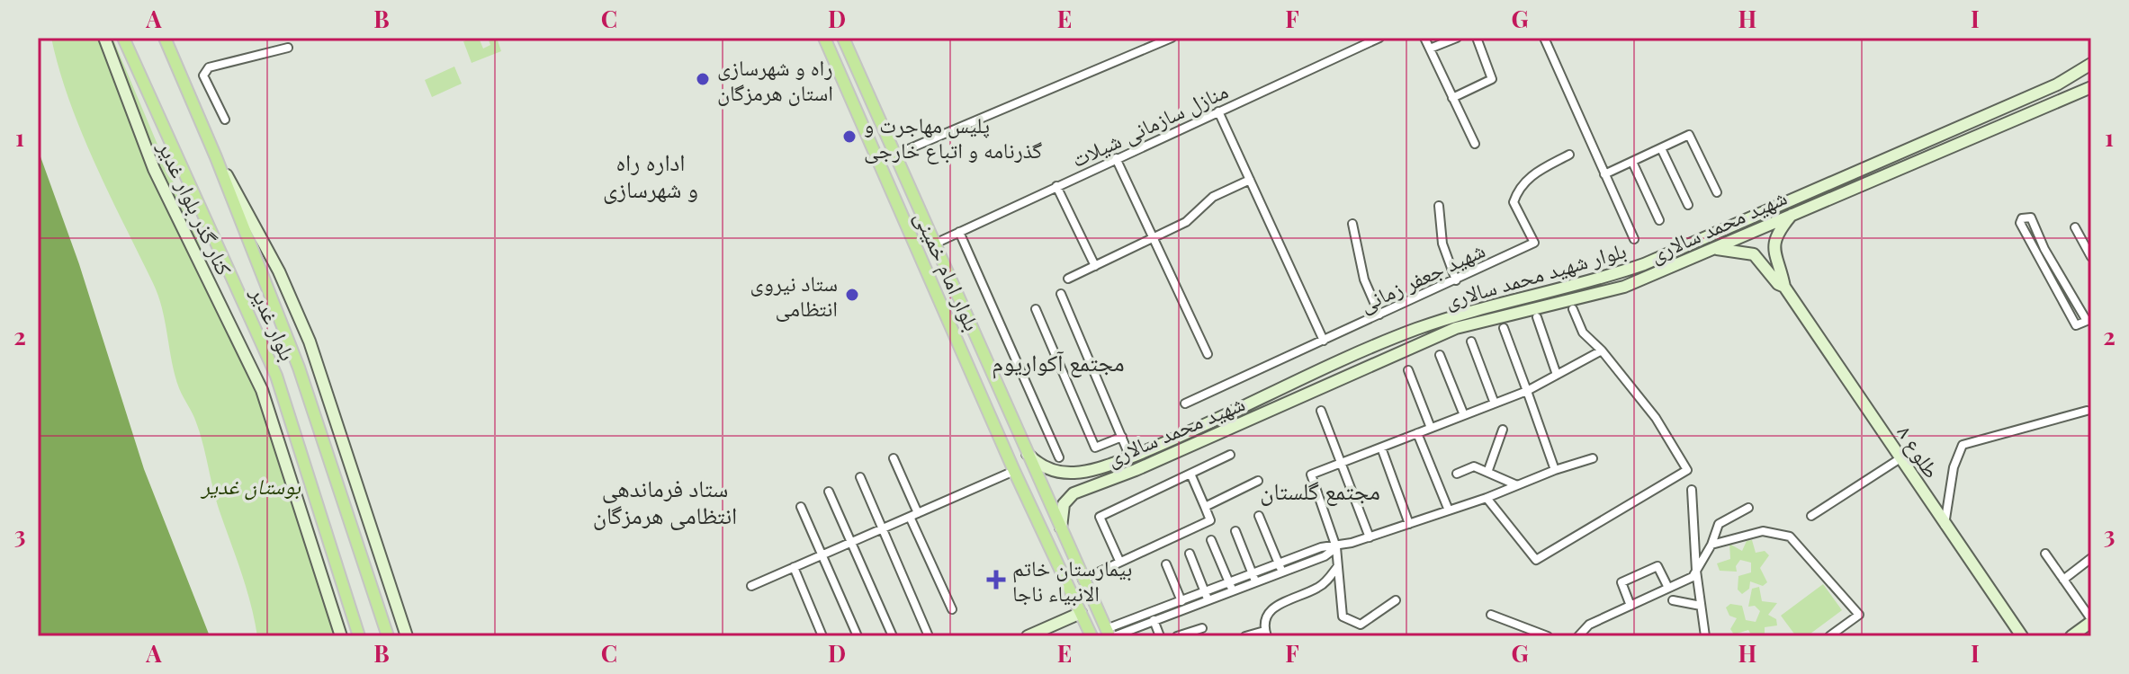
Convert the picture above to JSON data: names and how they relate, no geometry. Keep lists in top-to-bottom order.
{
  "streets": {
    "main road": [
      "کنار گذر بلوار غدیر",
      "شهید محمد سالاری",
      "بلوار امام خمینی",
      "بلوار شهید محمد سالاری",
      "بلوار غدیر",
      "طلوع ۸"
    ],
    "street": ["منازل سازمانی شیلات", "شهید جعفر زمانی"]
  },
  "crossings": [
    ["منازل سازمانی شیلات", "بلوار امام خمینی"],
    ["کنار گذر بلوار غدیر", "بلوار غدیر"],
    ["شهید محمد سالاری", "بلوار امام خمینی"],
    ["شهید محمد سالاری", "طلوع ۸"],
    ["بلوار امام خمینی", "بلوار شهید محمد سالاری"]
  ],
  "districts": [
    "اداره راه و شهرسازی",
    "مجتمع آکواریوم",
    "ستاد فرماندهی انتظامی هرمزگان",
    "مجتمع گلستان"
  ],
  "parks": ["بوستان غدیر"],
  "places": {
    "other": ["راه و شهرسازی استان هرمزگان", "پلیس مهاجرت و گذرنامه و اتباع خارجى", "ستاد نیروی انتظامی"],
    "health": ["بیمارستان خاتم الانبیاء ناجا"]
  },
  "grid": {
    "columns": [
      "A",
      "B",
      "C",
      "D",
      "E",
      "F",
      "G",
      "H",
      "I"
    ],
    "rows": ["1", "2", "3"]
  }
}
